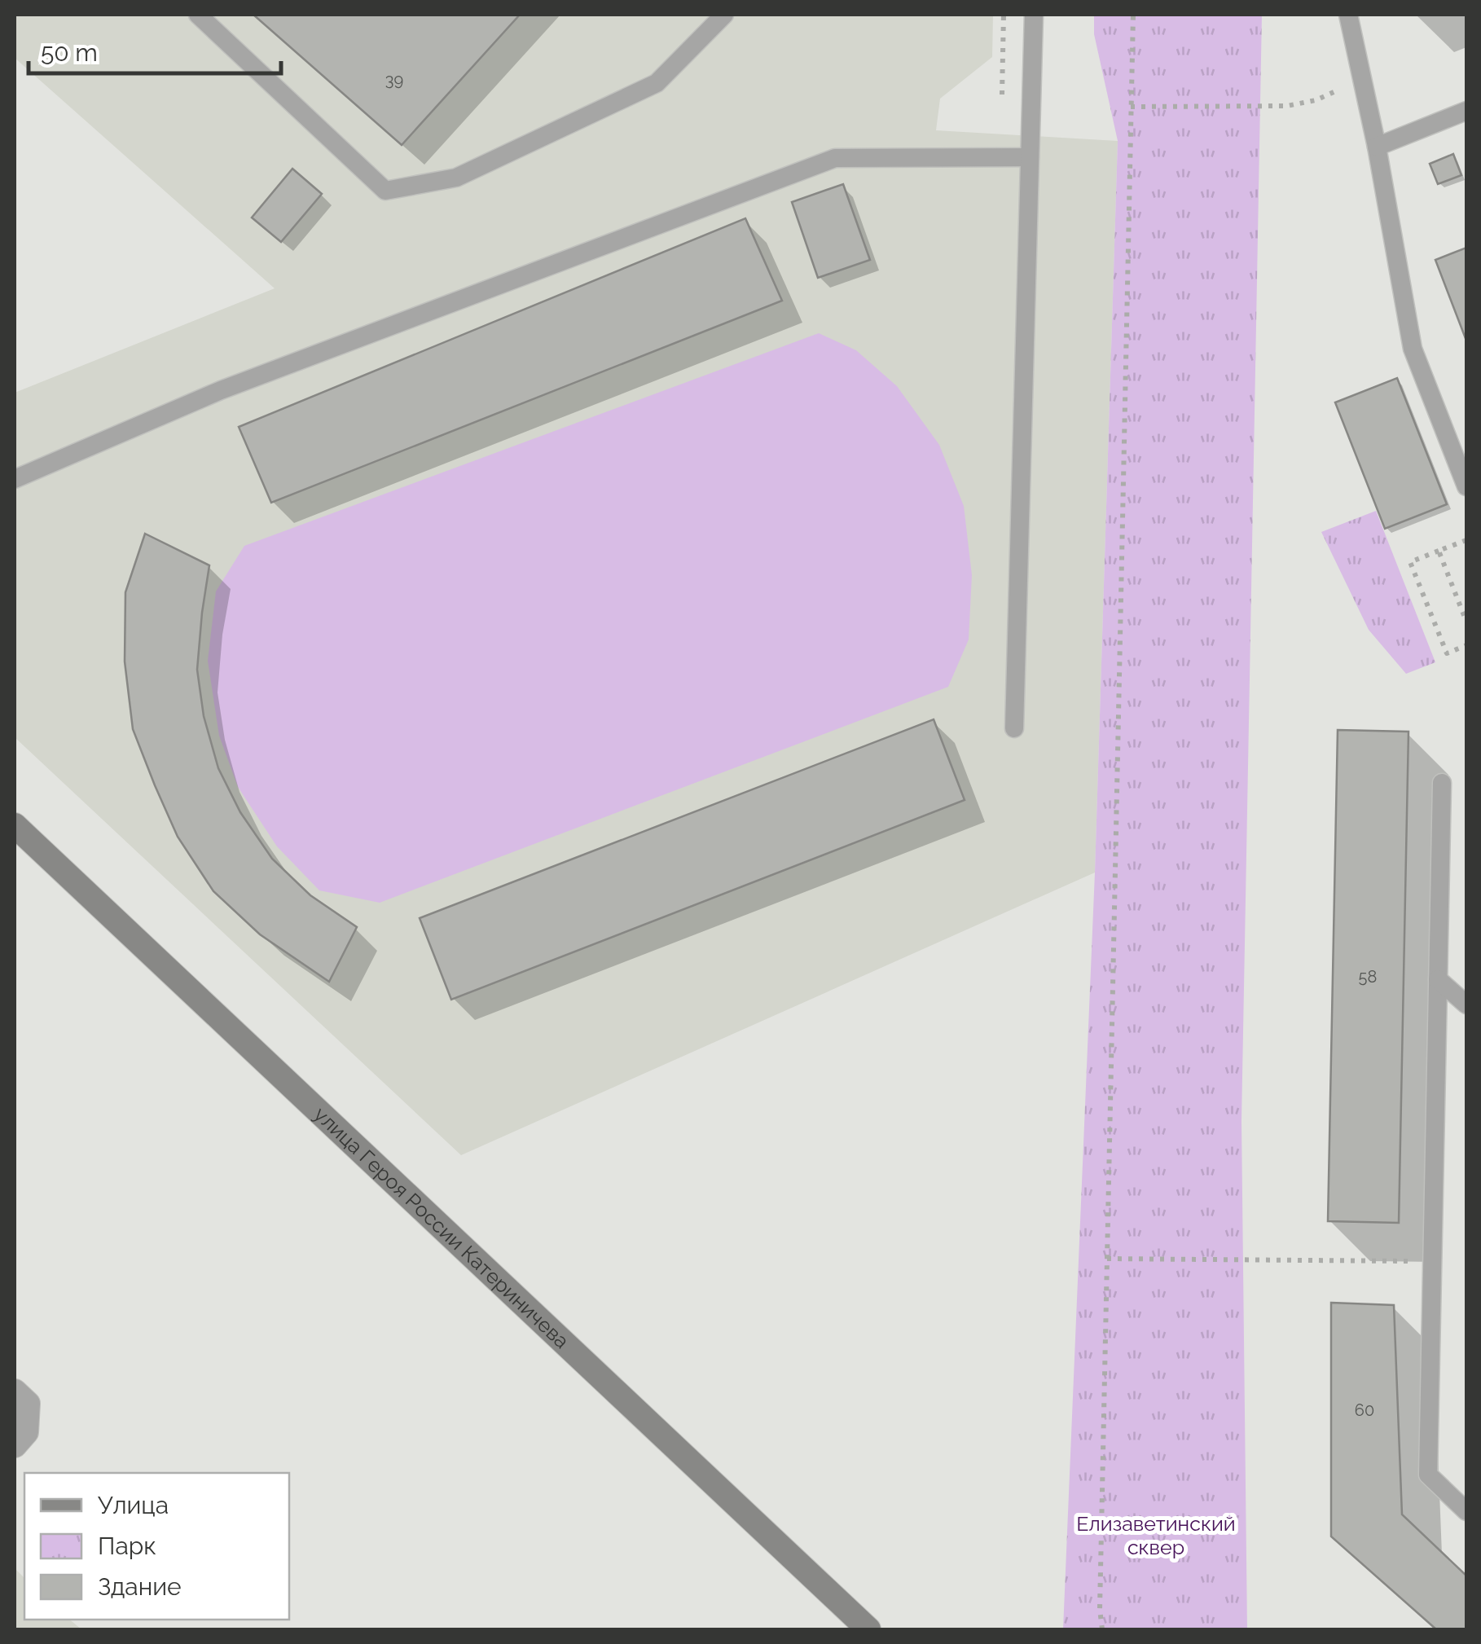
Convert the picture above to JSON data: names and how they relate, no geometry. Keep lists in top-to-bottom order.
{
  "streets": {
    "main road": ["улица Героя России Катериничева"]
  },
  "parks": ["Елизаветинский сквер"],
  "house_numbers": ["39", "58", "60"],
  "legend": ["Улица", "Парк", "Здание"],
  "scale_bar": "50 m"
}
